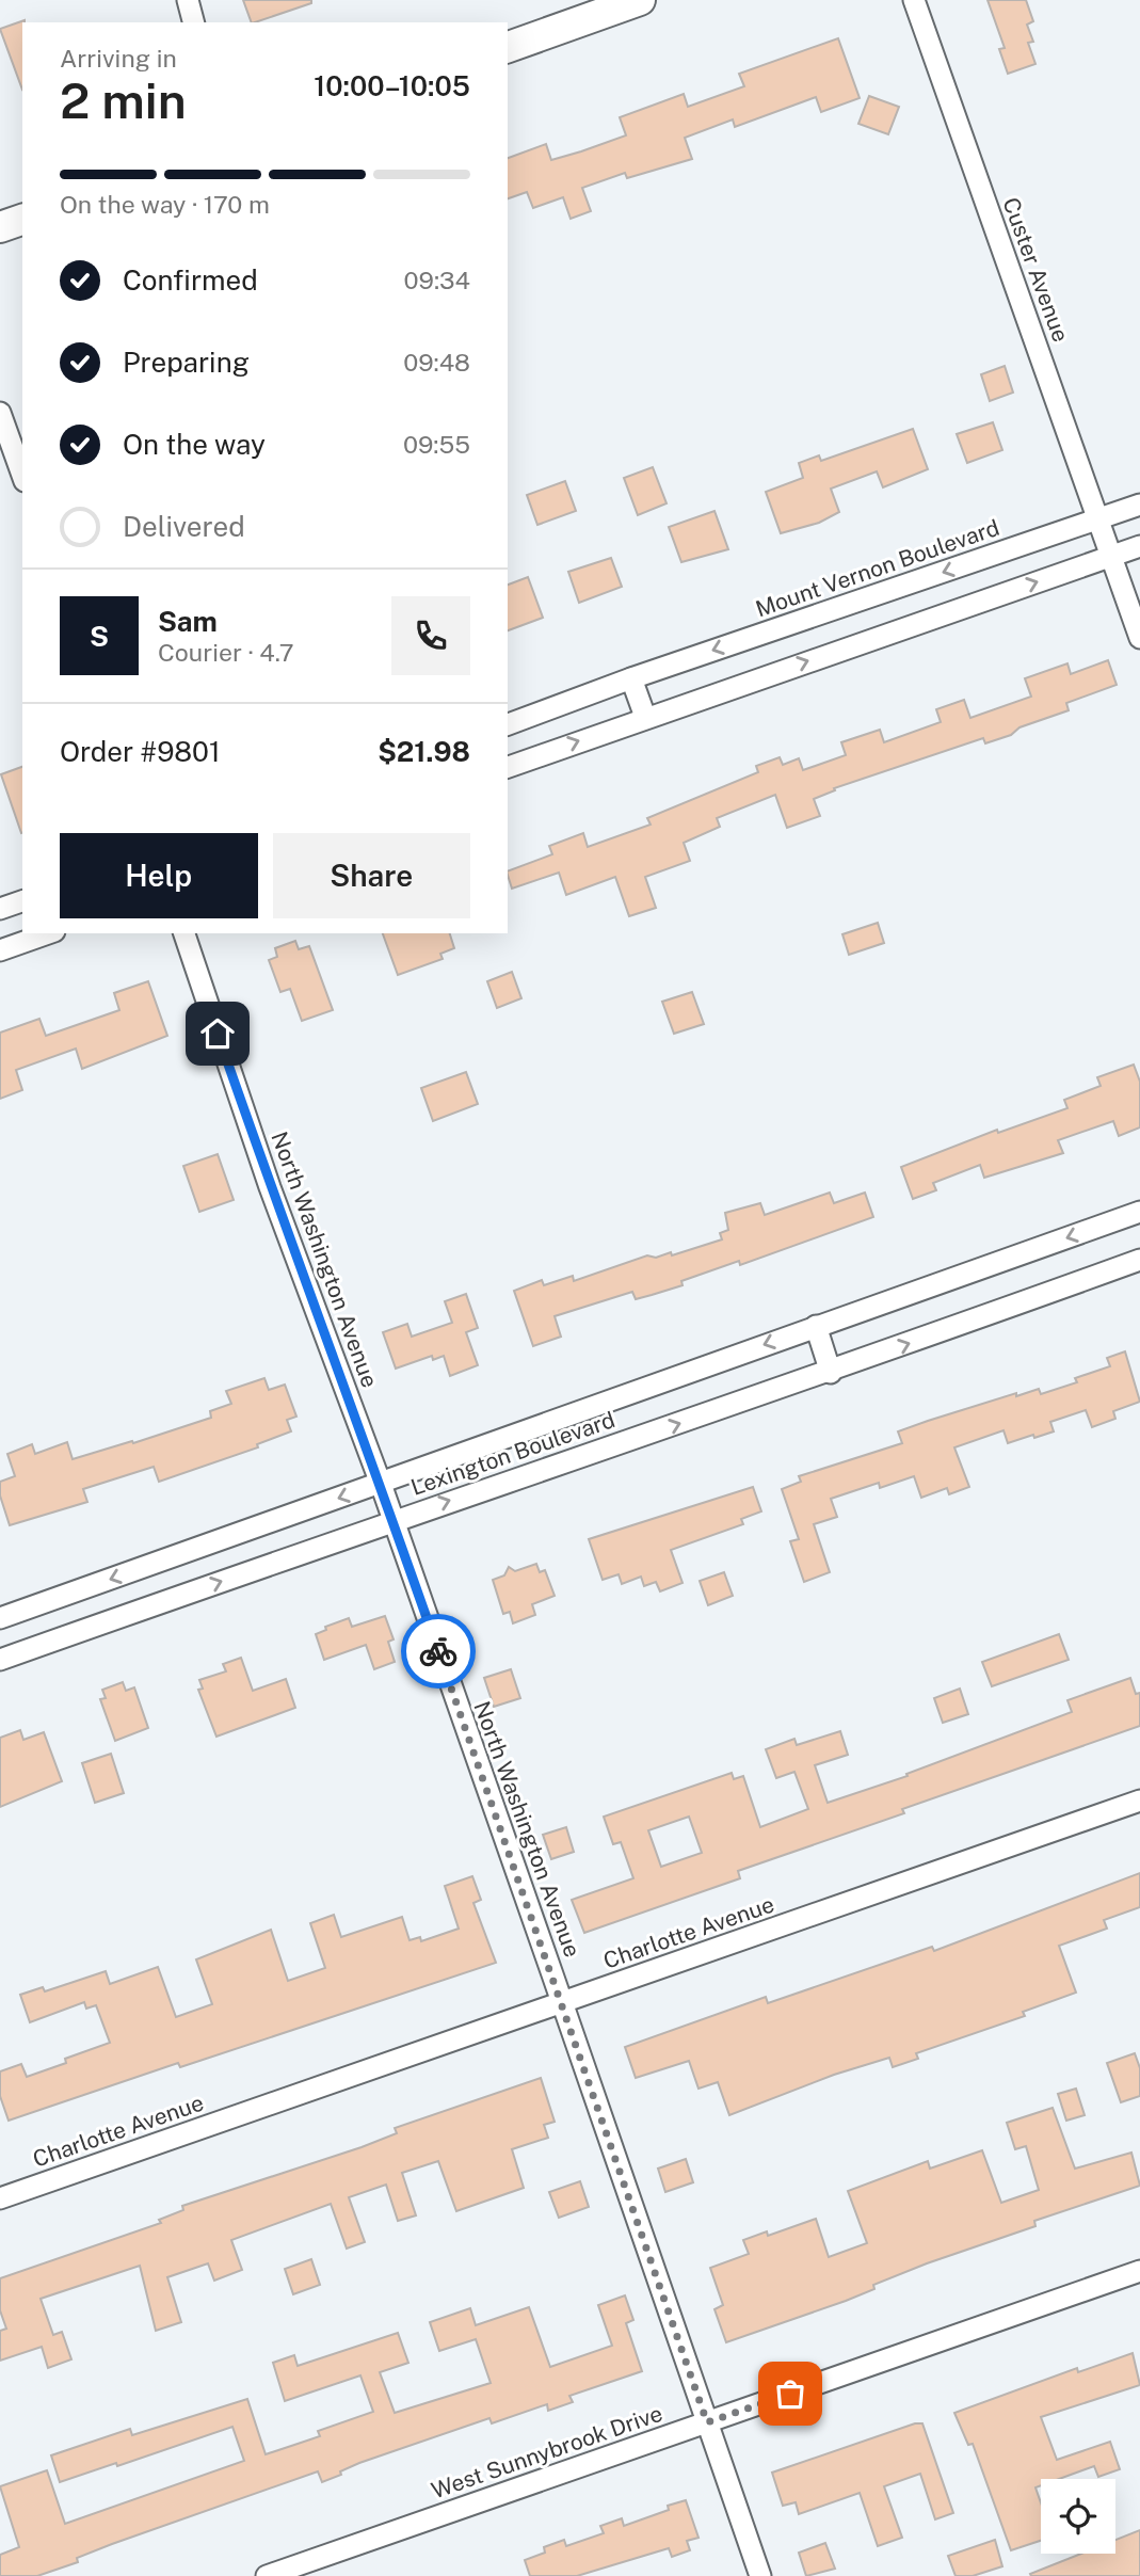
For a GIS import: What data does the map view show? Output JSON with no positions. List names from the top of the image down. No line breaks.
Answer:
{"streets":{"street":["Custer Avenue","Mount Vernon Boulevard","North Washington Avenue","Lexington Boulevard","Charlotte Avenue","West Sunnybrook Drive"]},"crossings":[["Custer Avenue","Mount Vernon Boulevard"],["North Washington Avenue","Lexington Boulevard"],["North Washington Avenue","Charlotte Avenue"],["North Washington Avenue","West Sunnybrook Drive"]],"page":{"heading":["2 min","Arriving in","10:00–10:05"],"panel":["Sam","Courier · 4.7","Order #9801","$21.98"],"bar":"On the way · 170 m","list":[["Confirmed","09:34"],["Preparing","09:48"],["On the way","09:55"],"Delivered"],"round":"S","buttons":["Help","Share"]}}
